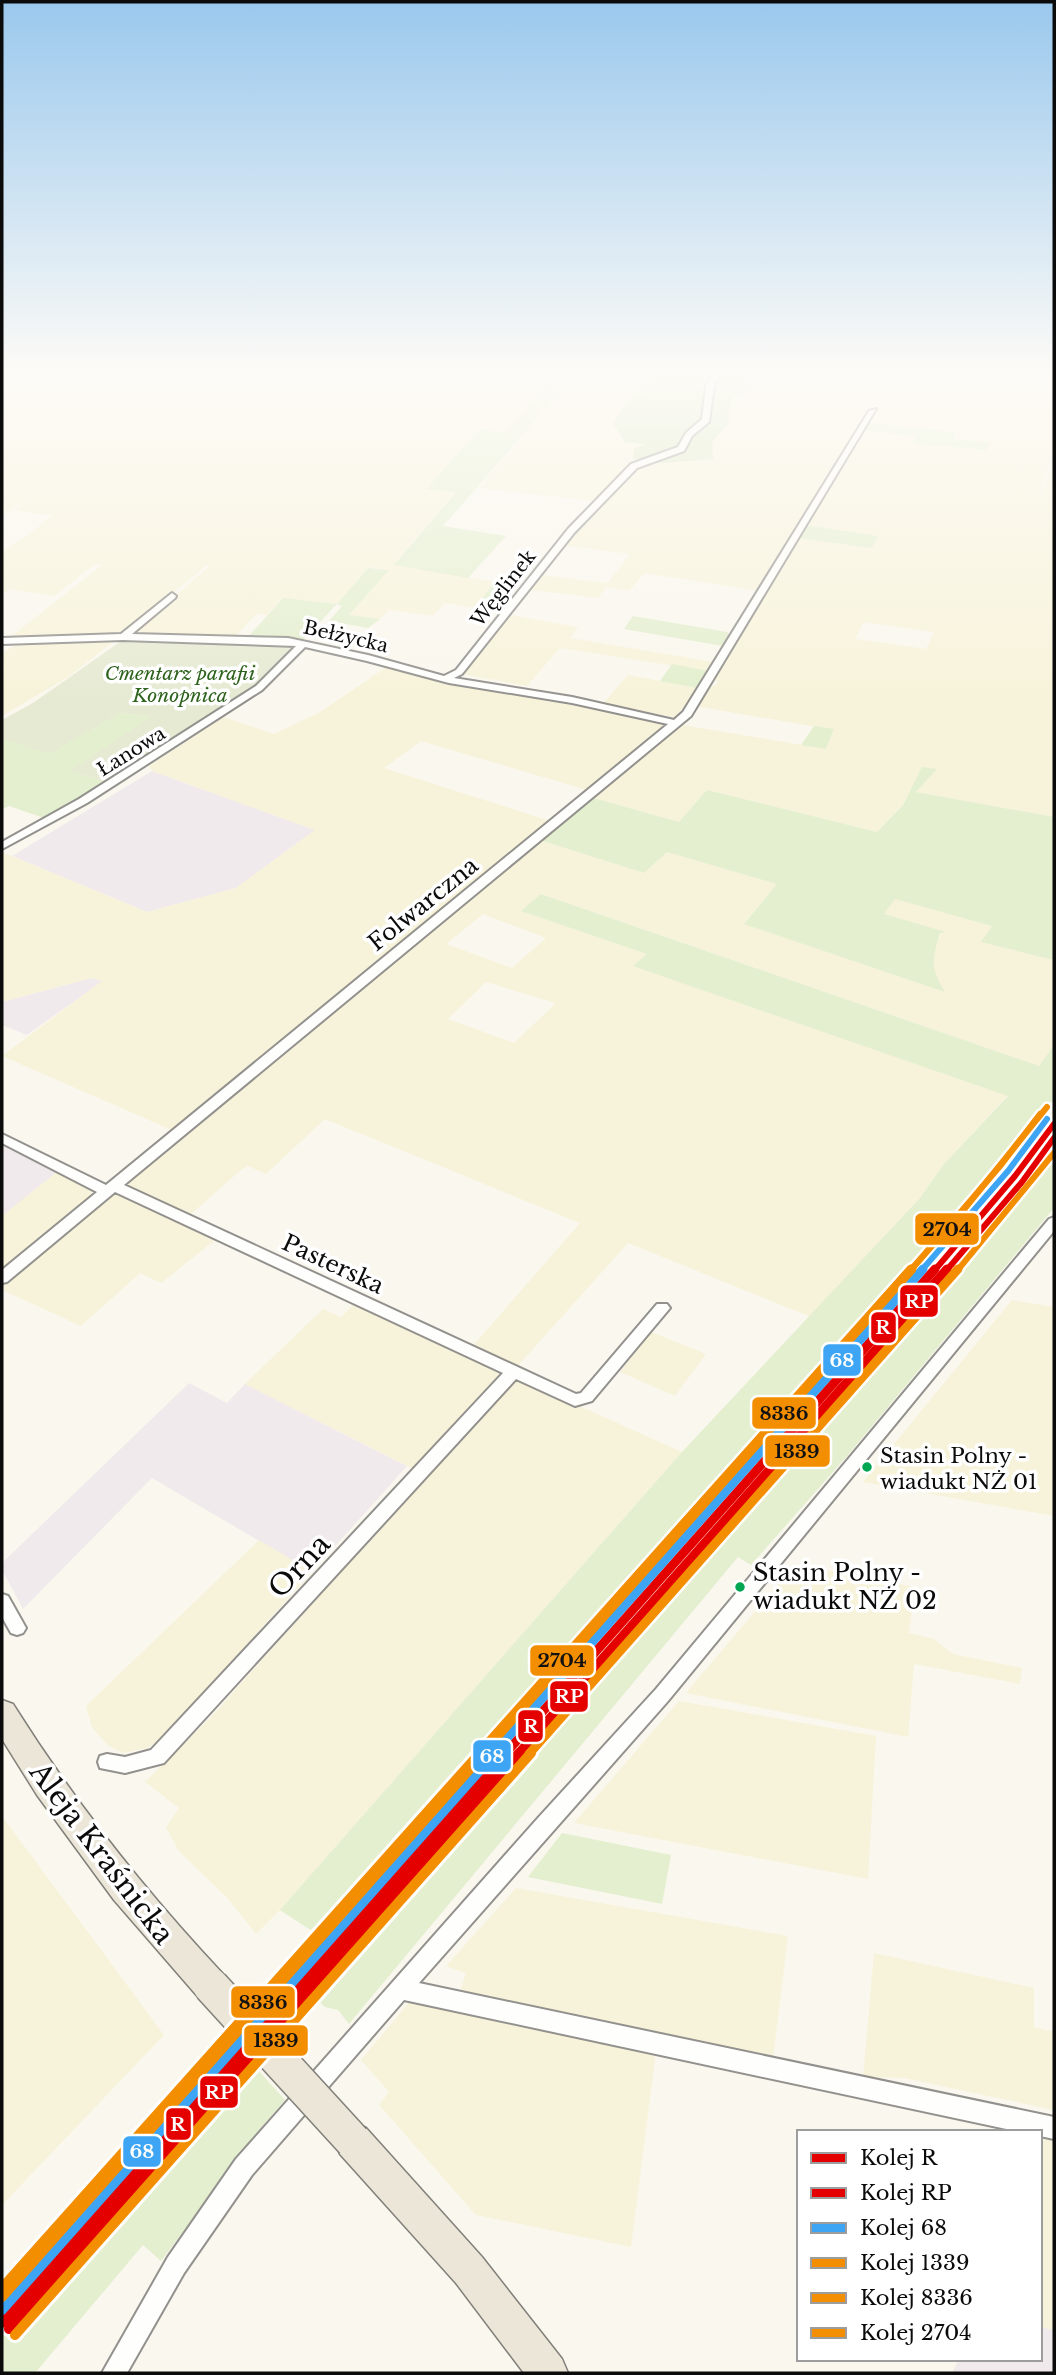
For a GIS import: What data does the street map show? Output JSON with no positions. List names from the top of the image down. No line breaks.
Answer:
{"streets":{"main road":["Aleja Kraśnicka"],"street":["Węglinek","Bełżycka","Łanowa","Folwarczna","Pasterska","Orna"]},"crossings":[["Węglinek","Bełżycka"],["Bełżycka","Łanowa"],["Bełżycka","Folwarczna"],["Folwarczna","Pasterska"],["Pasterska","Orna"]],"parks":["Cmentarz parafii Konopnica"],"places":["Stasin Polny - wiadukt NŻ 01","Stasin Polny - wiadukt NŻ 02"],"lines":["rail line 2704","rail line 8336","rail line 68","rail line R","rail line RP","rail line 1339"],"legend":["Kolej R","Kolej RP","Kolej 68","Kolej 1339","Kolej 8336","Kolej 2704"]}
